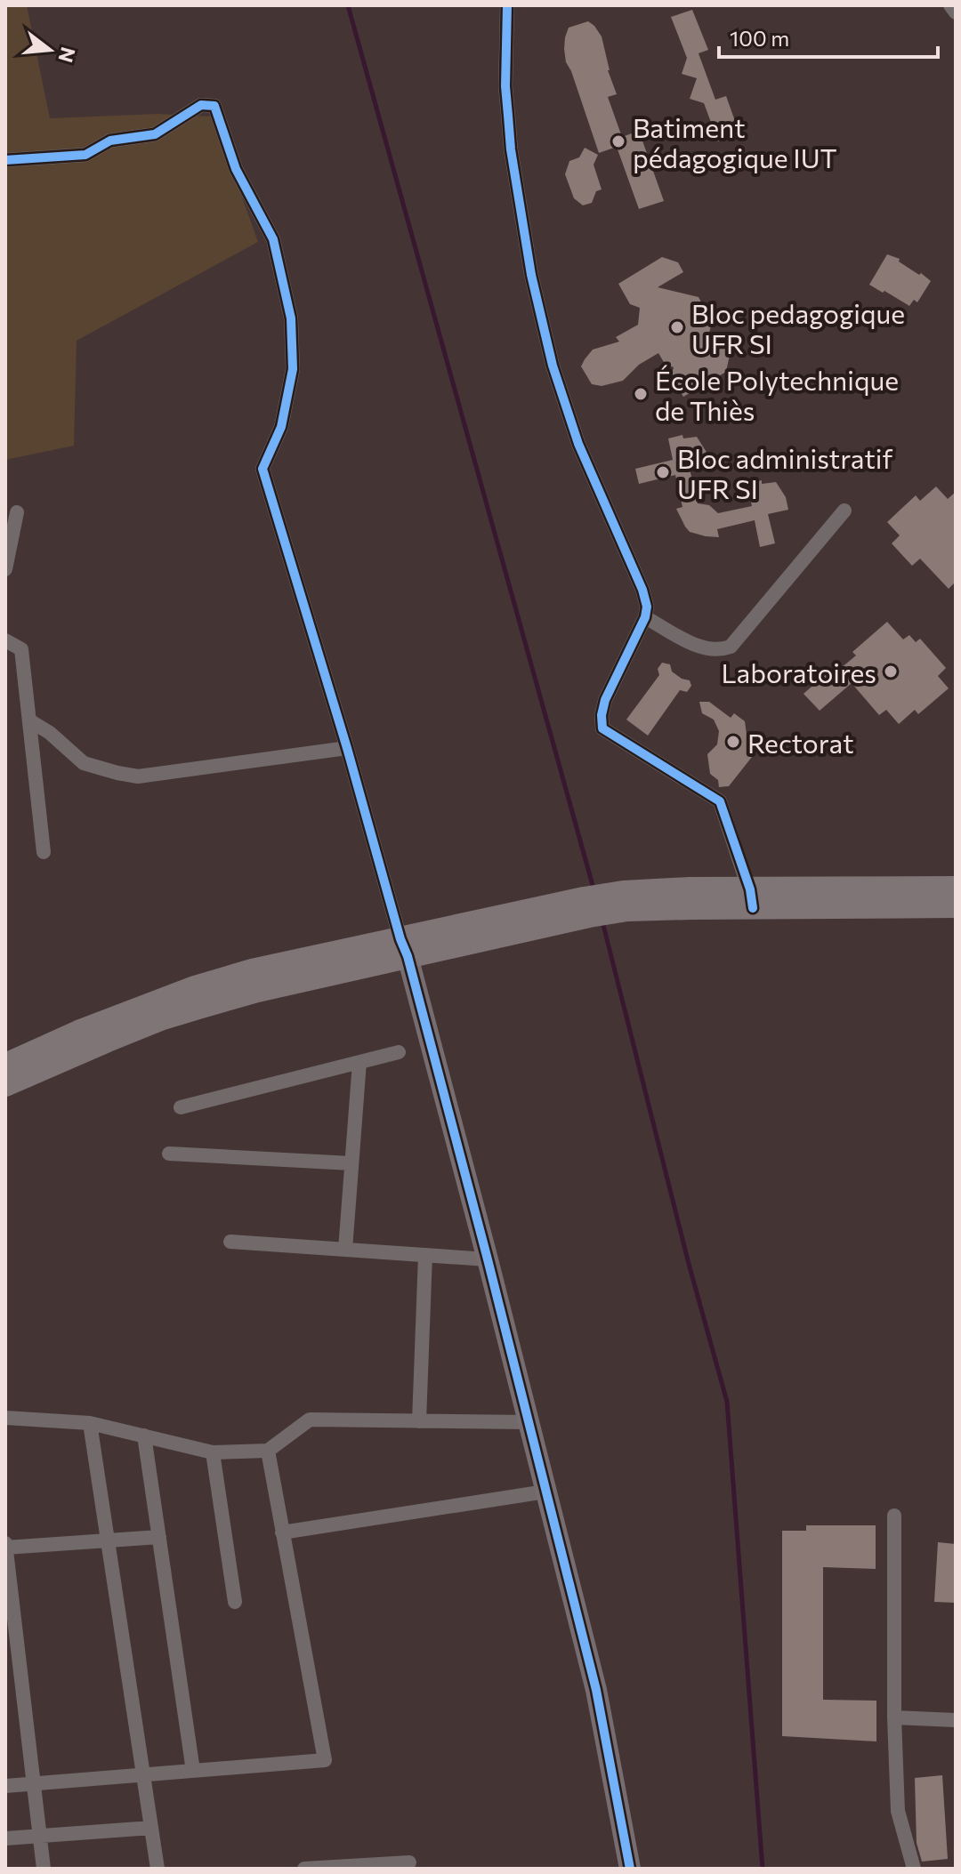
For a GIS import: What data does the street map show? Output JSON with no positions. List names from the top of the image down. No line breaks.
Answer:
{"places":["Batiment pédagogique IUT","Bloc pedagogique UFR SI","École Polytechnique de Thiès","Bloc administratif UFR SI","Laboratoires","Rectorat"],"scale_bar":"100 m","north":"right"}
